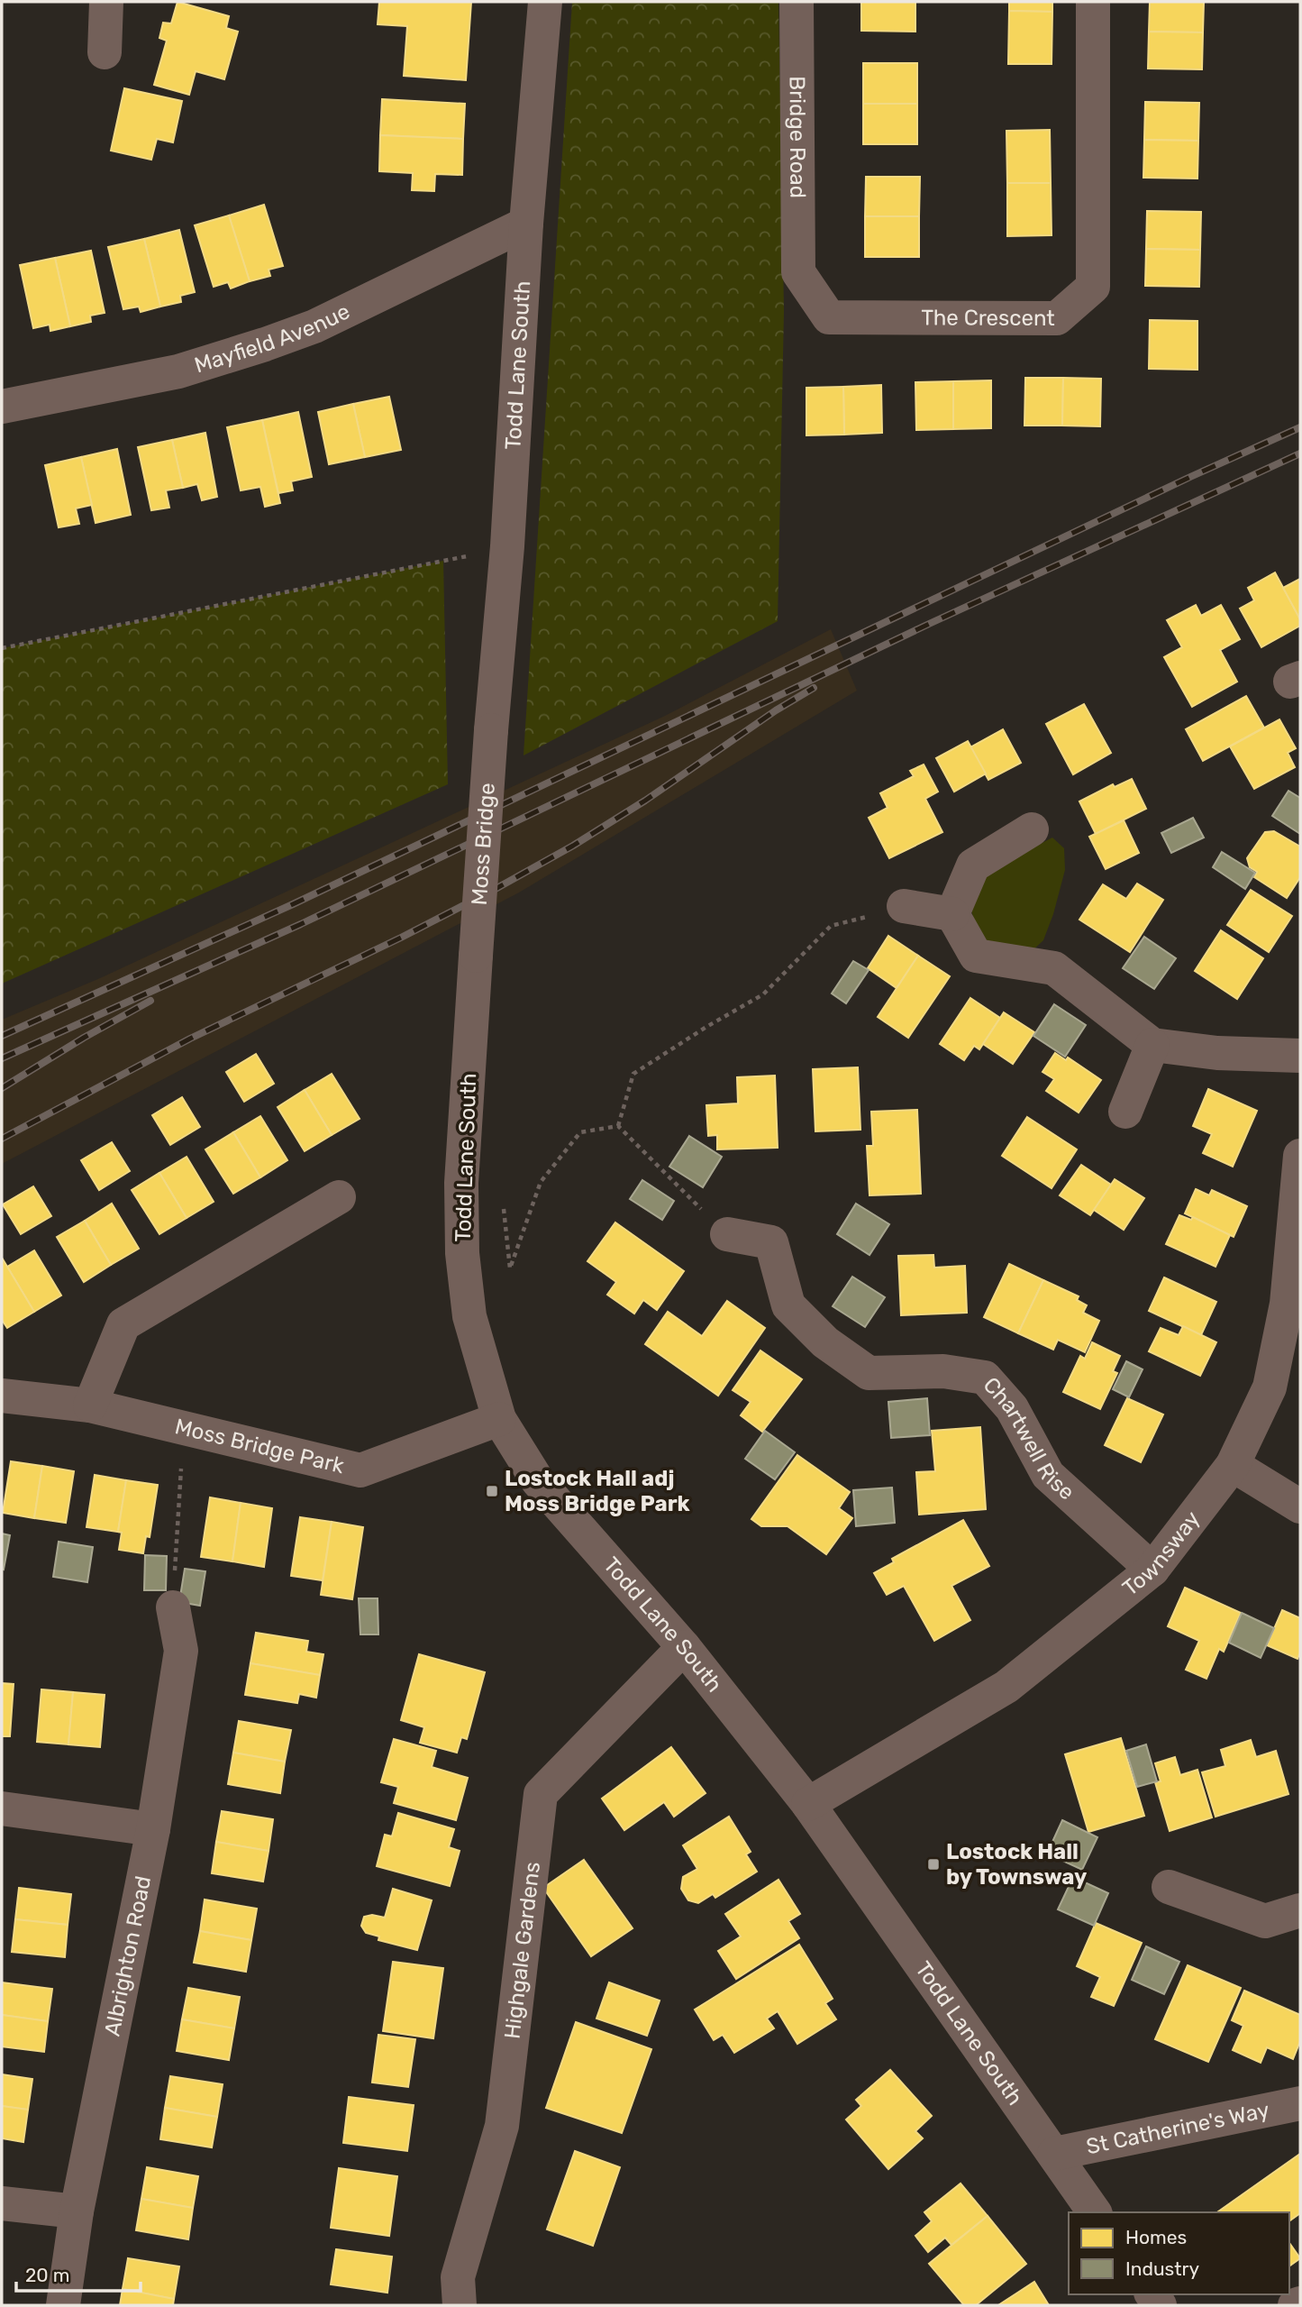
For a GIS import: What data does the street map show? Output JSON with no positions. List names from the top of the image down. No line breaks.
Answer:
{"streets":{"street":["Bridge Road","The Crescent","Mayfield Avenue","Todd Lane South","Moss Bridge","Chartwell Rise","Moss Bridge Park","Townsway","Highgale Gardens","Albrighton Road","St Catherine's Way"]},"crossings":[["Bridge Road","The Crescent"],["Mayfield Avenue","Todd Lane South"],["Todd Lane South","Moss Bridge"],["Todd Lane South","Moss Bridge Park"],["Todd Lane South","Townsway"],["Todd Lane South","Highgale Gardens"],["Todd Lane South","St Catherine's Way"],["Chartwell Rise","Townsway"]],"places":{"transit":["Lostock Hall adj Moss Bridge Park","Lostock Hall by Townsway"]},"legend":["Homes","Industry"],"scale_bar":"20 m"}
